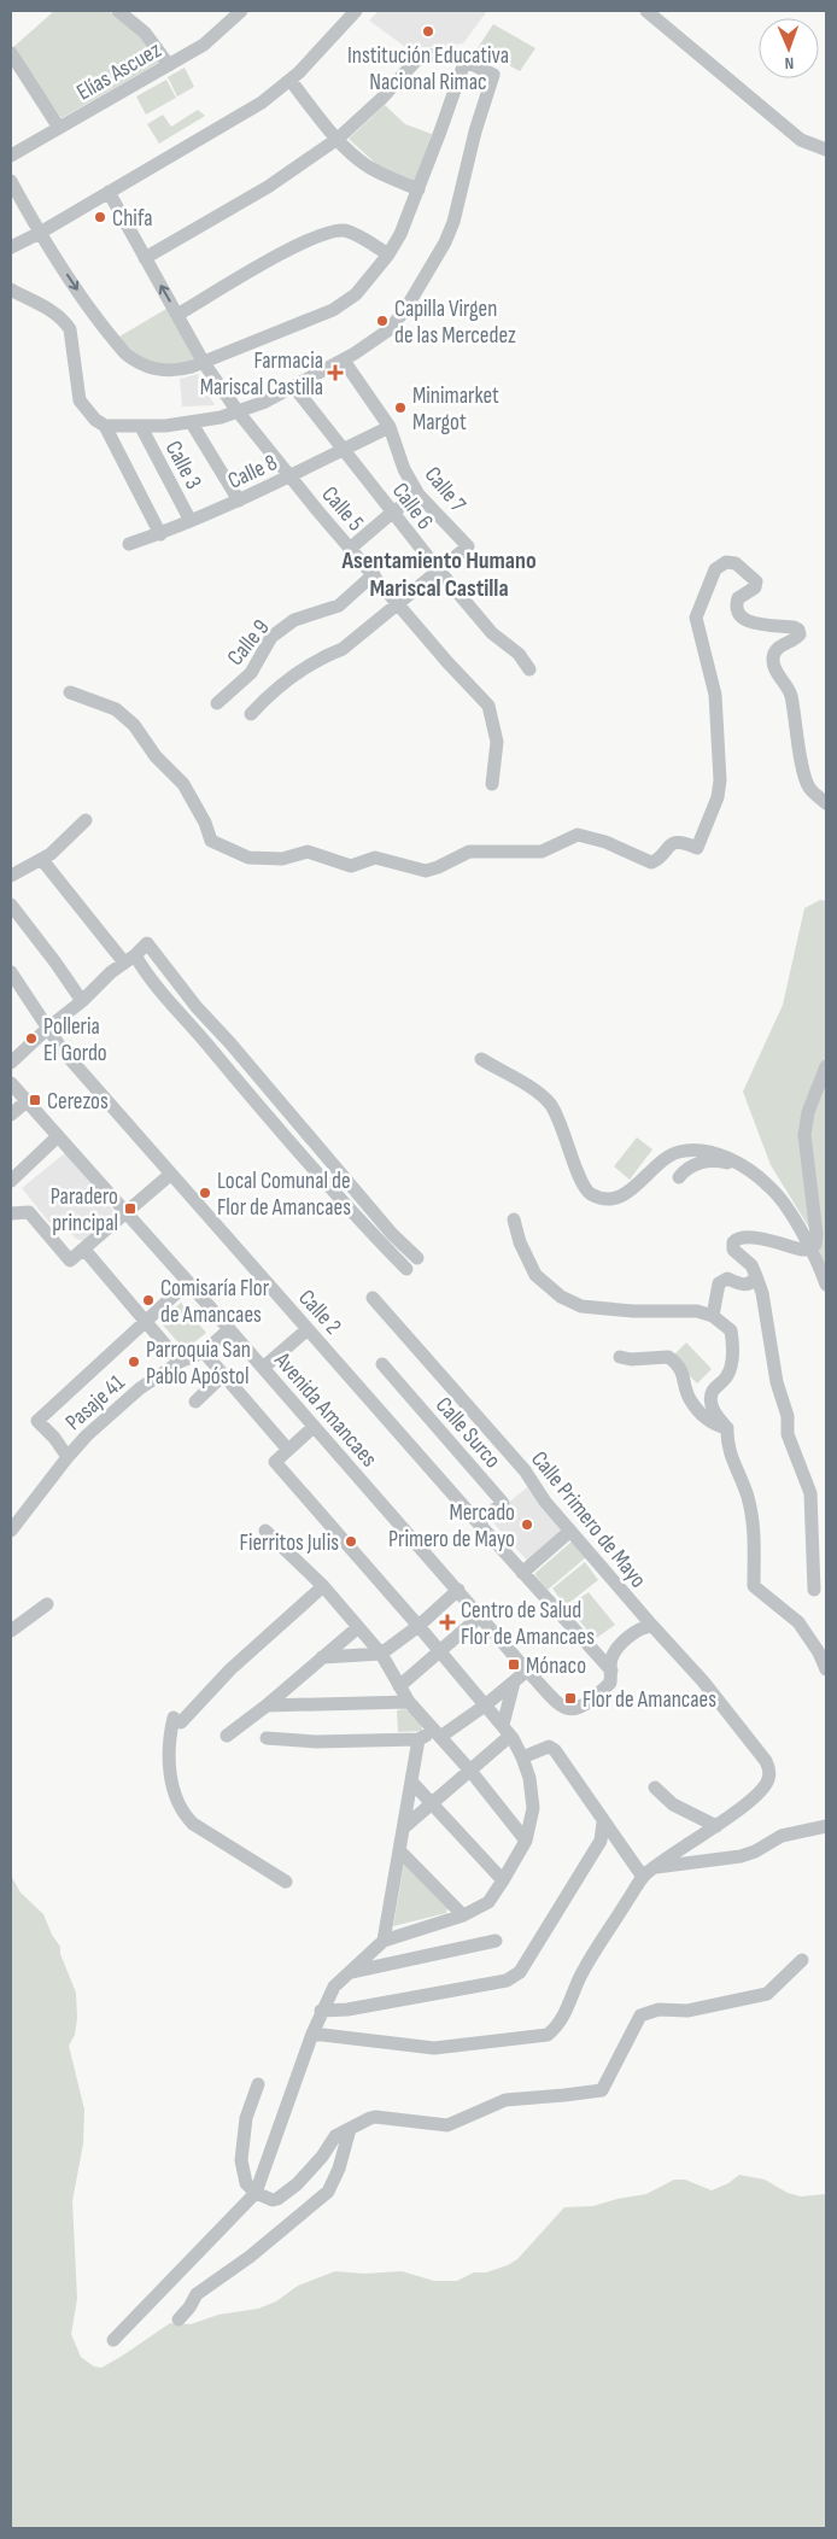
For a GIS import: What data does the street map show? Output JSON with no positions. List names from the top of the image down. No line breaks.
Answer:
{"streets":{"street":["Elías Ascuez","Calle 3","Calle 8","Calle 7","Calle 6","Calle 5","Calle 9","Calle 2","Pasaje 41","Avenida Amancaes","Calle Surco","Calle Primero de Mayo"]},"crossings":[["Calle 3","Calle 8"],["Calle 8","Calle 7"],["Calle 8","Calle 6"],["Calle 8","Calle 5"],["Calle 7","Calle 6"],["Calle 5","Calle 9"],["Calle 2","Avenida Amancaes"],["Calle 2","Calle Surco"],["Pasaje 41","Avenida Amancaes"]],"districts":["Asentamiento Humano Mariscal Castilla"],"places":{"other":["Institución Educativa Nacional Rimac","Chifa","Capilla Virgen de las Mercedez","Minimarket Margot","Polleria El Gordo","Local Comunal de Flor de Amancaes","Comisaría Flor de Amancaes","Parroquia San Pablo Apóstol","Mercado Primero de Mayo","Fierritos Julis"],"health":["Farmacia Mariscal Castilla","Centro de Salud Flor de Amancaes"],"transit":["Cerezos","Paradero principal","Mónaco","Flor de Amancaes"]},"north":"bottom"}
